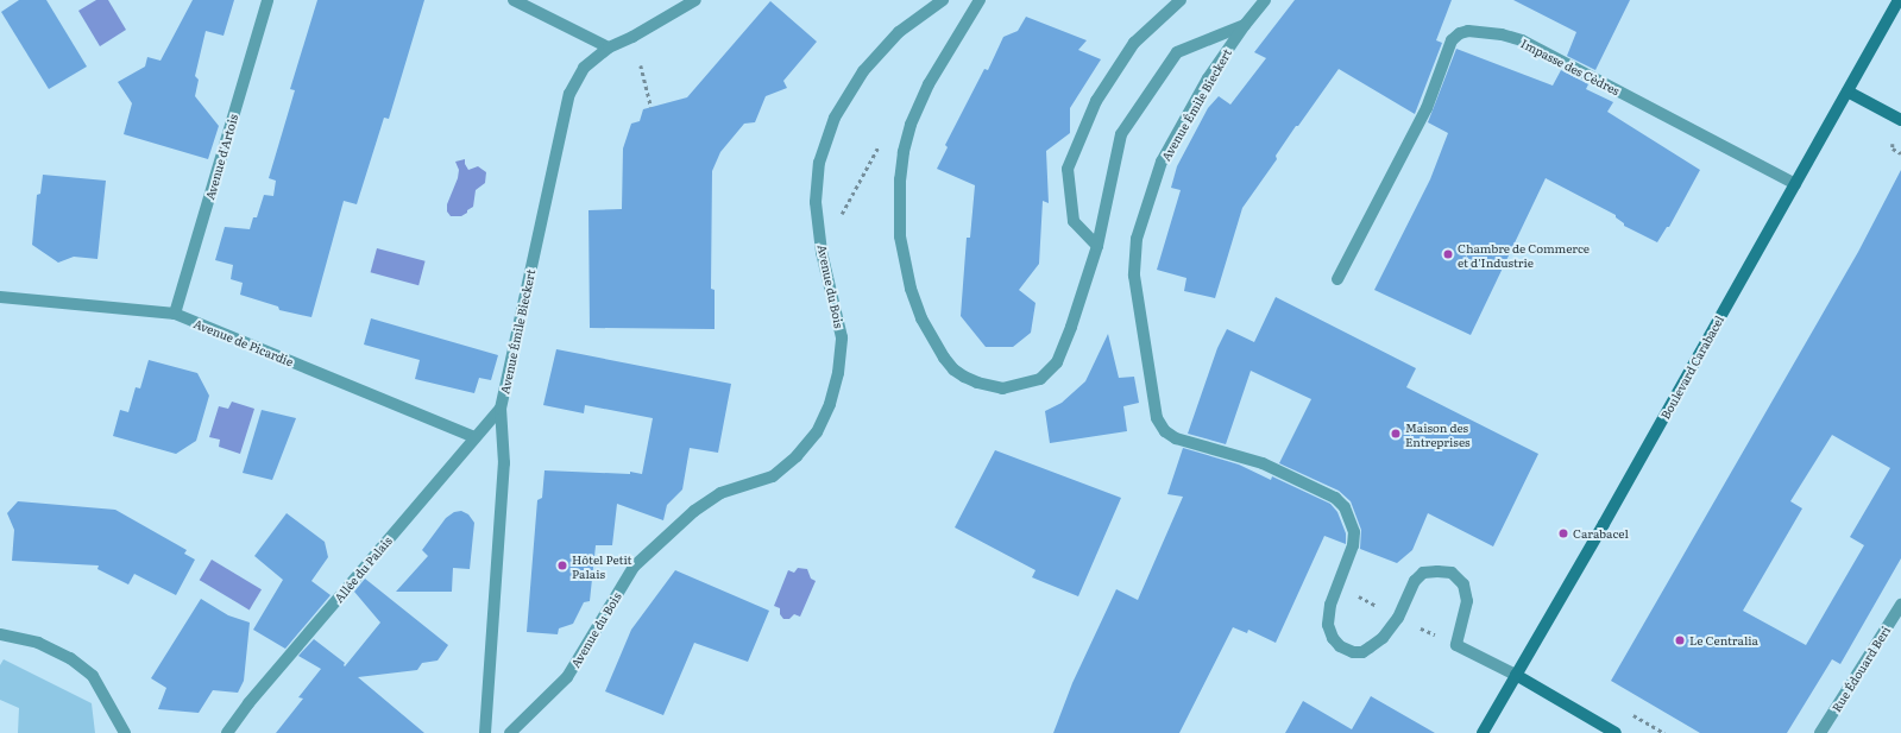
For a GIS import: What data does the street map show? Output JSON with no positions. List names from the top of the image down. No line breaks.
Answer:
{"streets":{"main road":["Boulevard Carabacel"],"street":["Impasse des Cèdres","Avenue Émile Bieckert","Avenue d'Artois","Avenue du Bois","Avenue de Picardie","Allée du Palais","Rue Édouard Beri"]},"crossings":[["Impasse des Cèdres","Boulevard Carabacel"],["Avenue Émile Bieckert","Boulevard Carabacel"],["Avenue Émile Bieckert","Allée du Palais"],["Avenue d'Artois","Avenue de Picardie"],["Avenue de Picardie","Allée du Palais"]],"places":["Chambre de Commerce et d'Industrie","Maison des Entreprises","Carabacel","Hôtel Petit Palais","Le Centralia"]}
